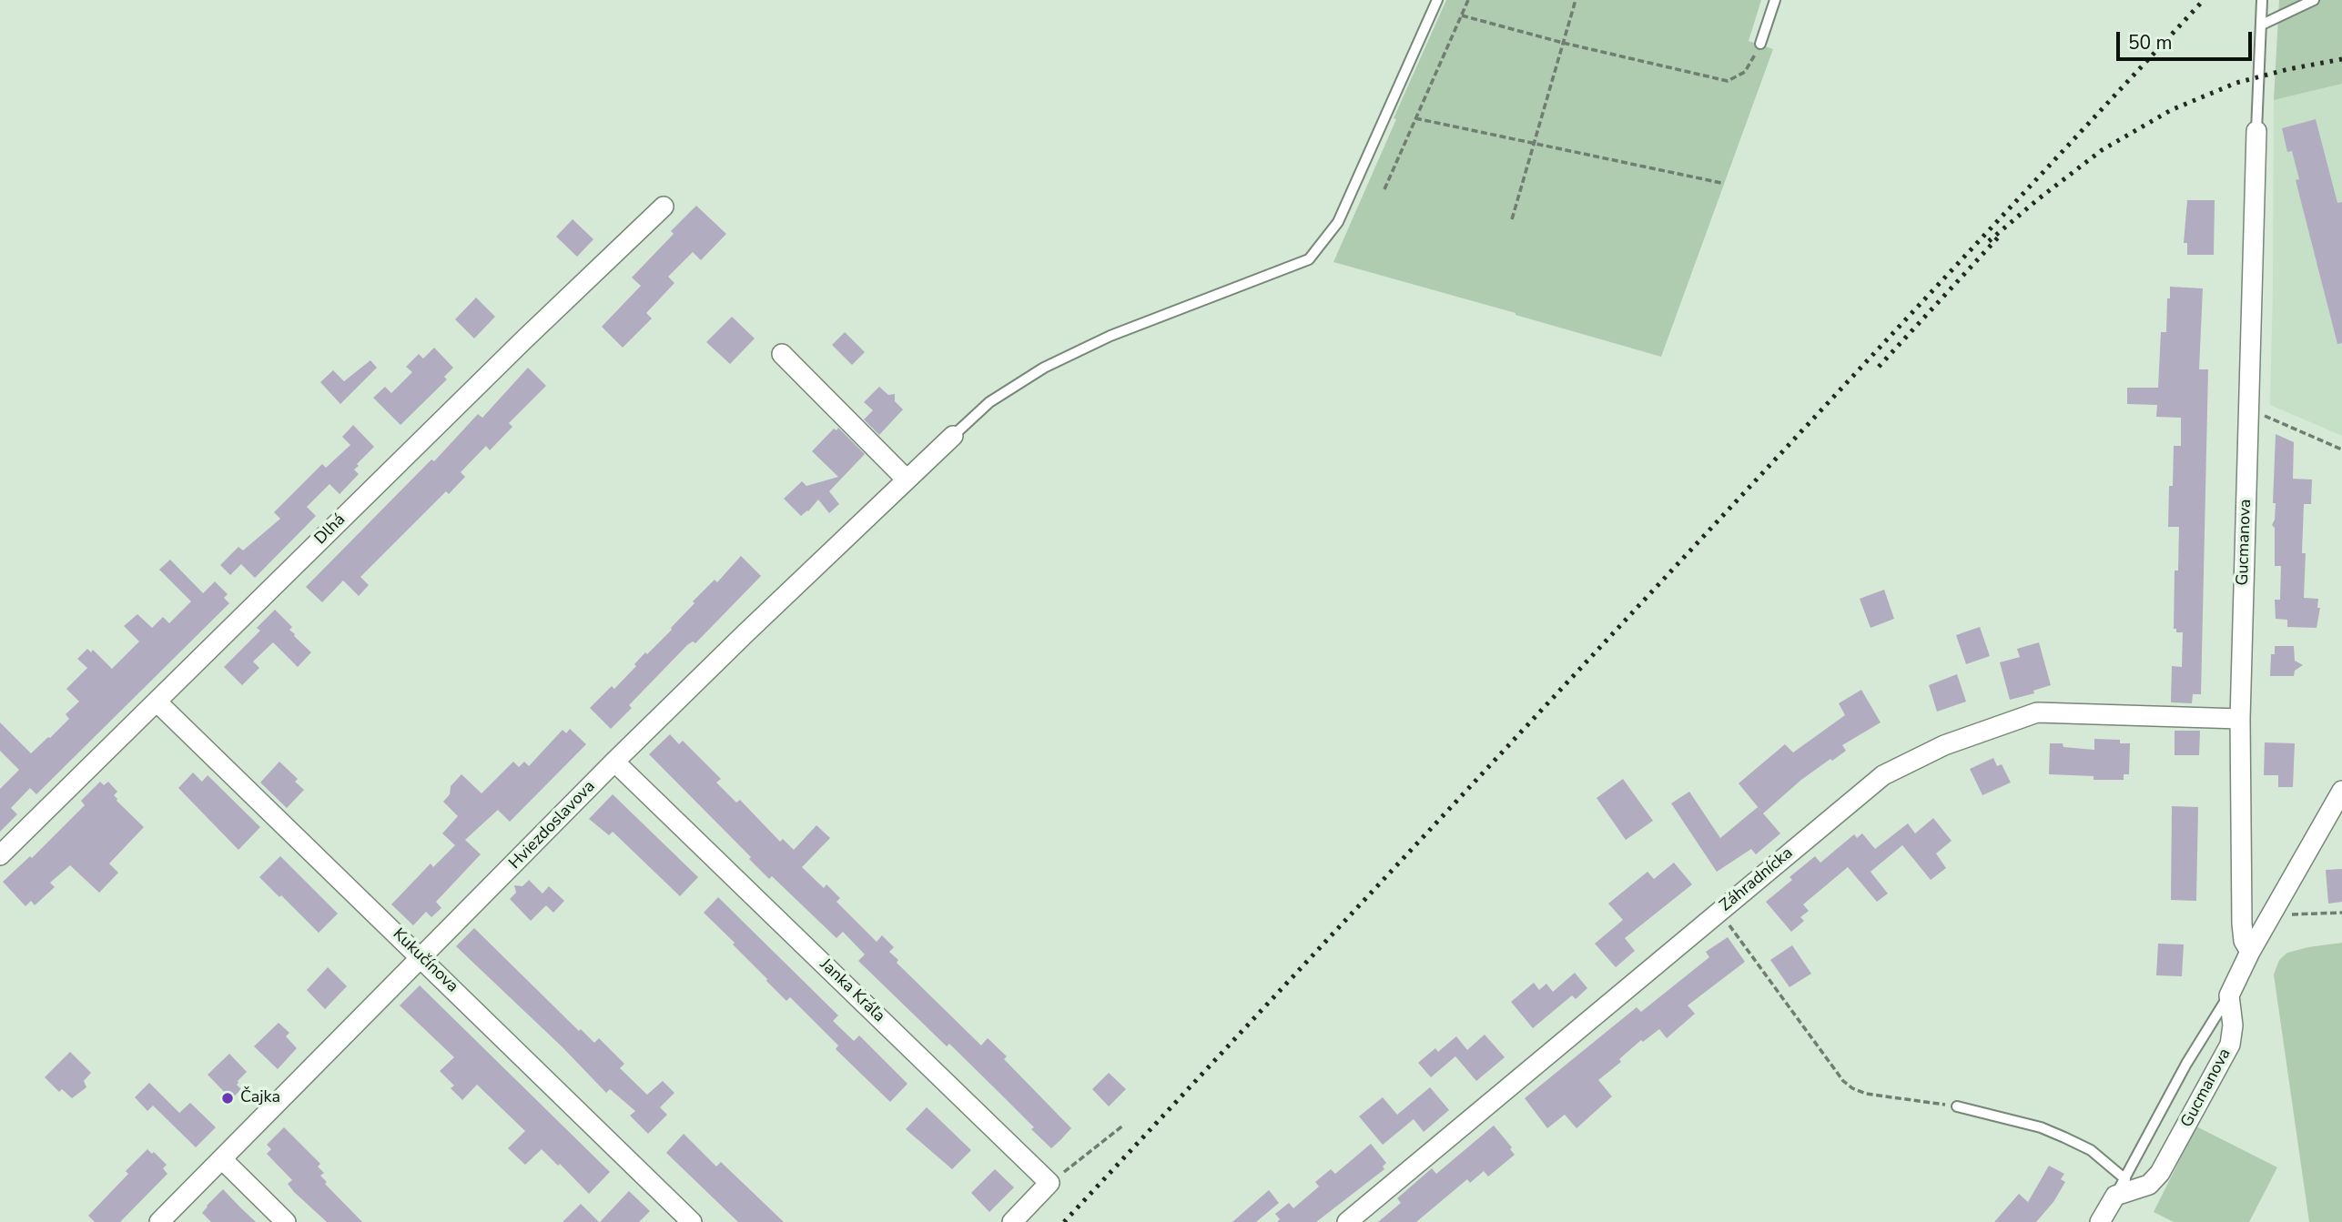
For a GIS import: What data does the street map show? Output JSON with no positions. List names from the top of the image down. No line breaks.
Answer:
{"streets":{"street":["Dlhá","Gucmanova","Hviezdoslavova","Záhradnícka","Kukučínova","Janka Kráľa"]},"crossings":[["Dlhá","Kukučínova"],["Gucmanova","Záhradnícka"],["Hviezdoslavova","Kukučínova"],["Hviezdoslavova","Janka Kráľa"]],"places":["Čajka"],"scale_bar":"50 m"}
